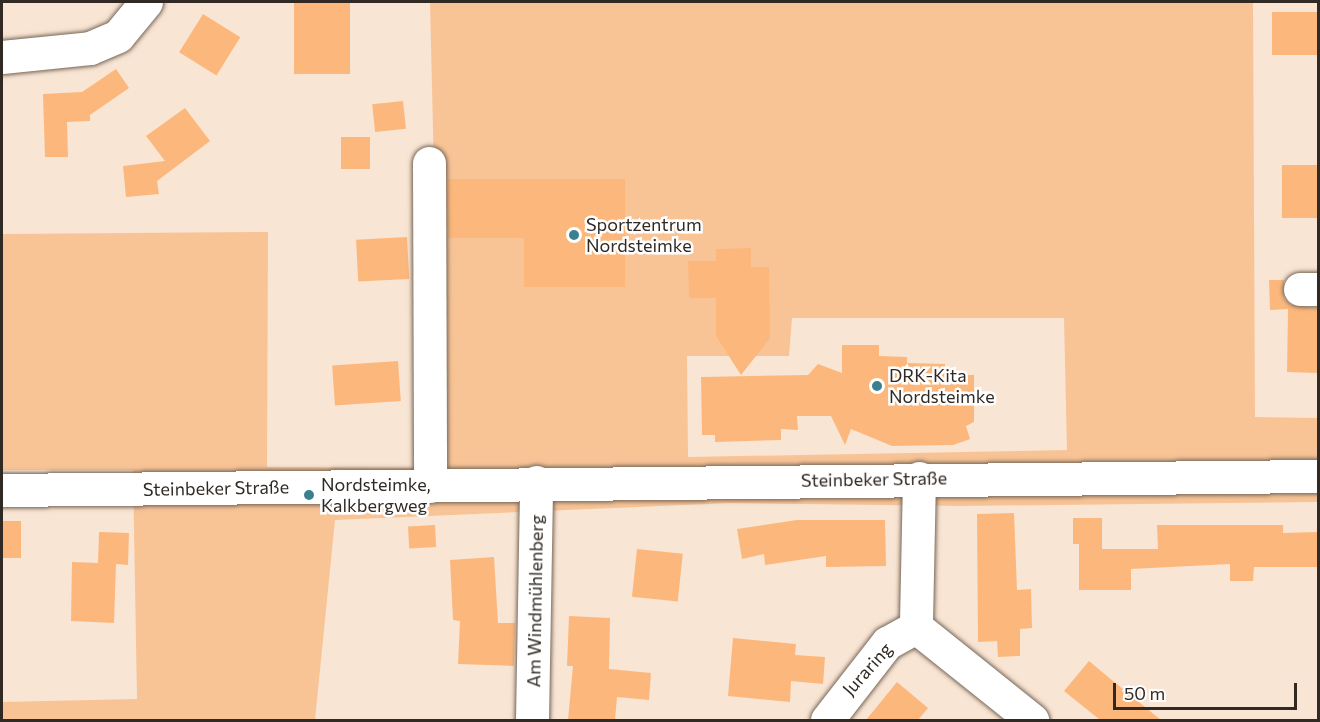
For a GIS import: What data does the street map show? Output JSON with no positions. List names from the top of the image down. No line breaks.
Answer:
{"streets":{"street":["Steinbeker Straße","Am Windmühlenberg","Juraring"]},"crossings":[["Steinbeker Straße","Am Windmühlenberg"]],"places":["Sportzentrum Nordsteimke","DRK-Kita Nordsteimke","Nordsteimke, Kalkbergweg"],"scale_bar":"50 m"}
